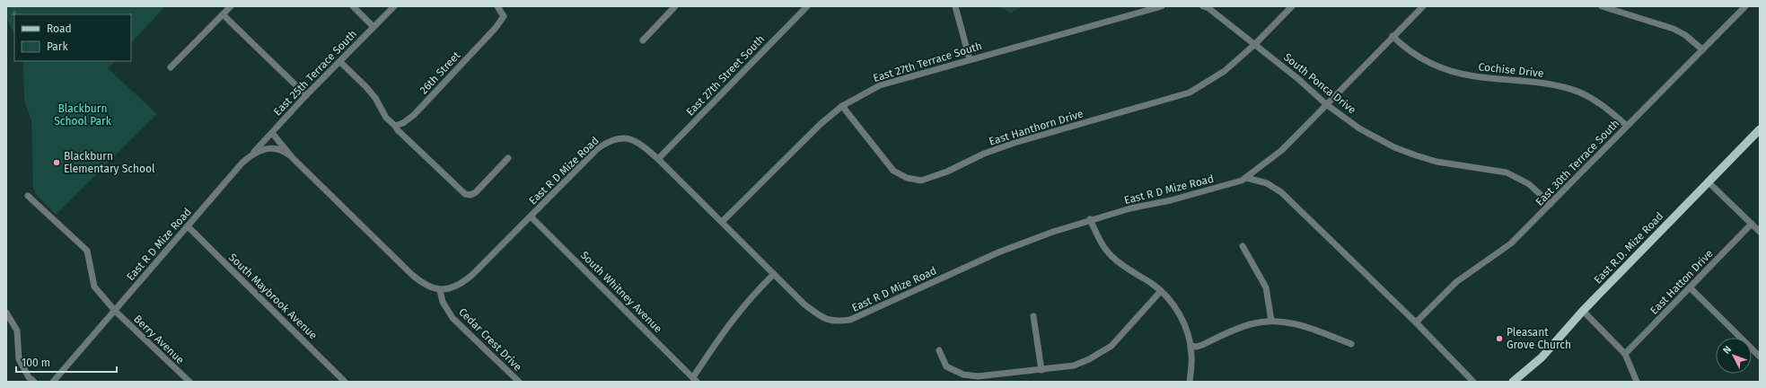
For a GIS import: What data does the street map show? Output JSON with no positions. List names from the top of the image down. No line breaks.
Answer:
{"streets":{"main road":["East R.D. Mize Road"],"street":["East 27th Terrace South","Cochise Drive","East 25th Terrace South","26th Street","East 27th Street South","South Ponca Drive","East Hanthorn Drive","East 30th Terrace South","East R D Mize Road","East Hatton Drive","South Whitney Avenue","South Maybrook Avenue","Berry Avenue","Cedar Crest Drive"]},"crossings":[["East 27th Terrace South","East Hanthorn Drive"],["East 27th Terrace South","East R D Mize Road"],["Cochise Drive","East 30th Terrace South"],["Cochise Drive","East R D Mize Road"],["East 25th Terrace South","East R D Mize Road"],["East 27th Street South","East R D Mize Road"],["South Ponca Drive","East Hanthorn Drive"],["South Ponca Drive","East 30th Terrace South"],["South Ponca Drive","East R D Mize Road"],["East R D Mize Road","South Whitney Avenue"],["East R D Mize Road","South Maybrook Avenue"],["East R D Mize Road","Berry Avenue"],["East R D Mize Road","Cedar Crest Drive"]],"parks":["Blackburn School Park"],"places":["Blackburn Elementary School","Pleasant Grove Church"],"legend":["Road","Park"],"scale_bar":"100 m","north":"top left"}
